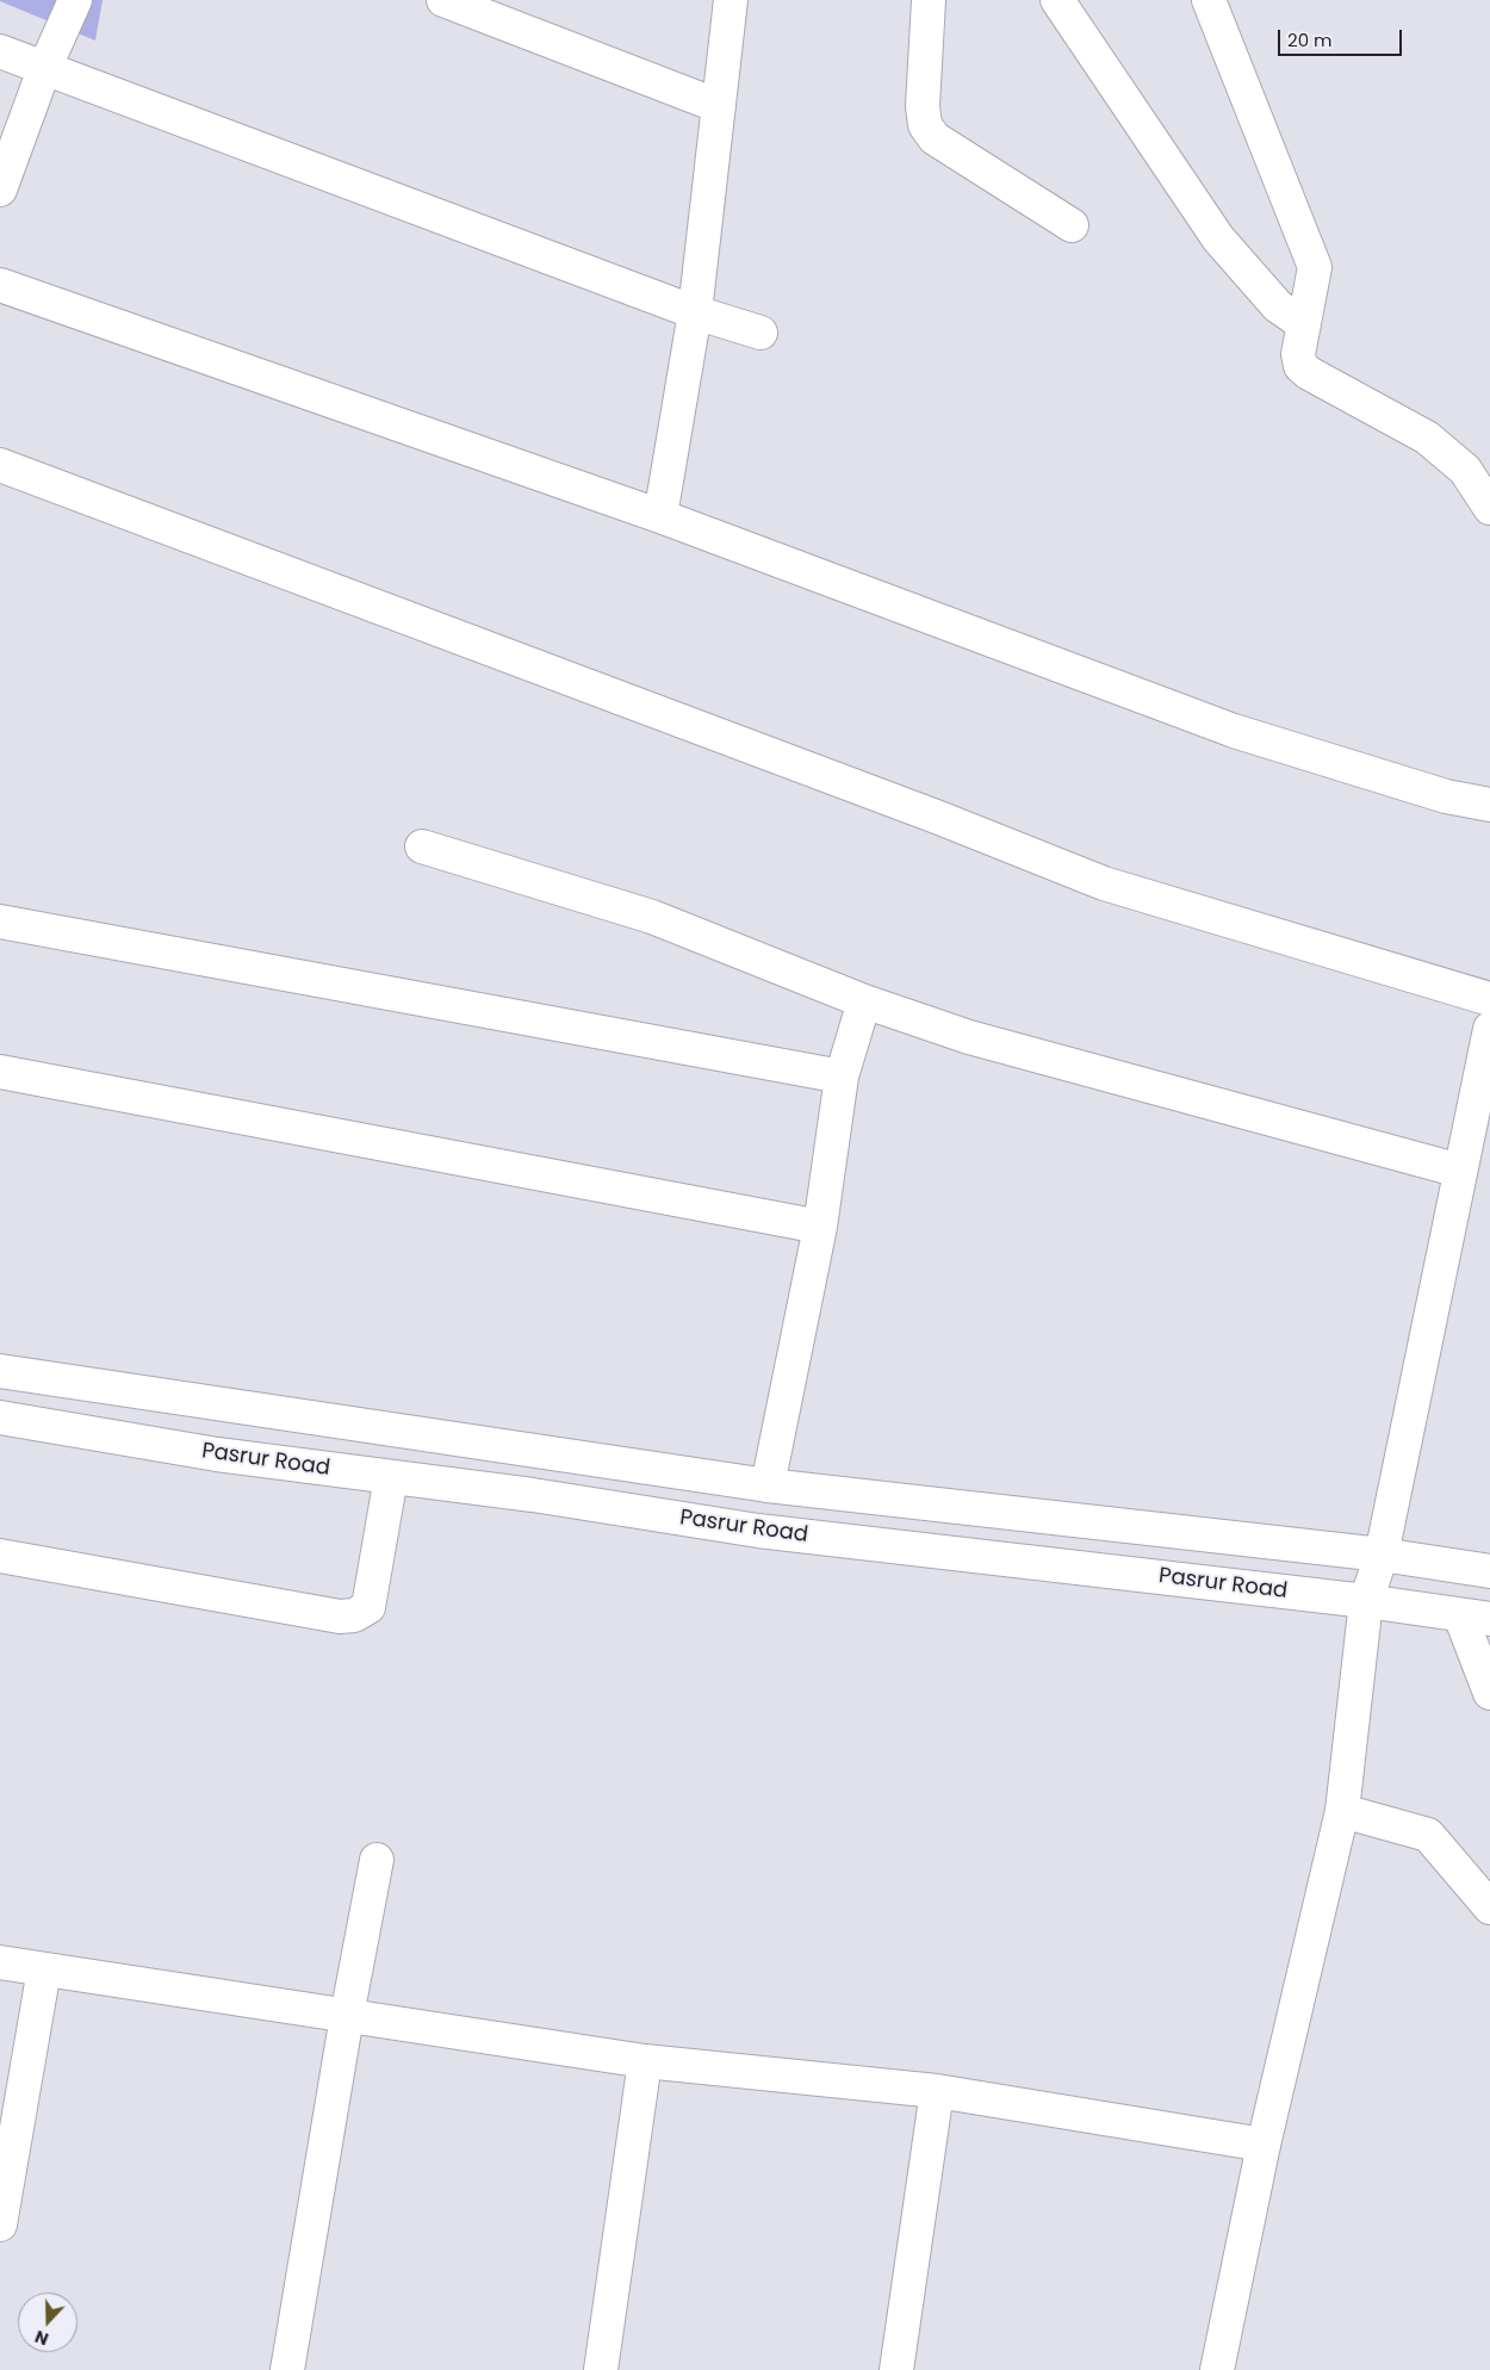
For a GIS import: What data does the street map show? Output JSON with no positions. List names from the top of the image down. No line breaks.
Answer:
{"streets":{"street":["Pasrur Road"]},"scale_bar":"20 m","north":"bottom"}
